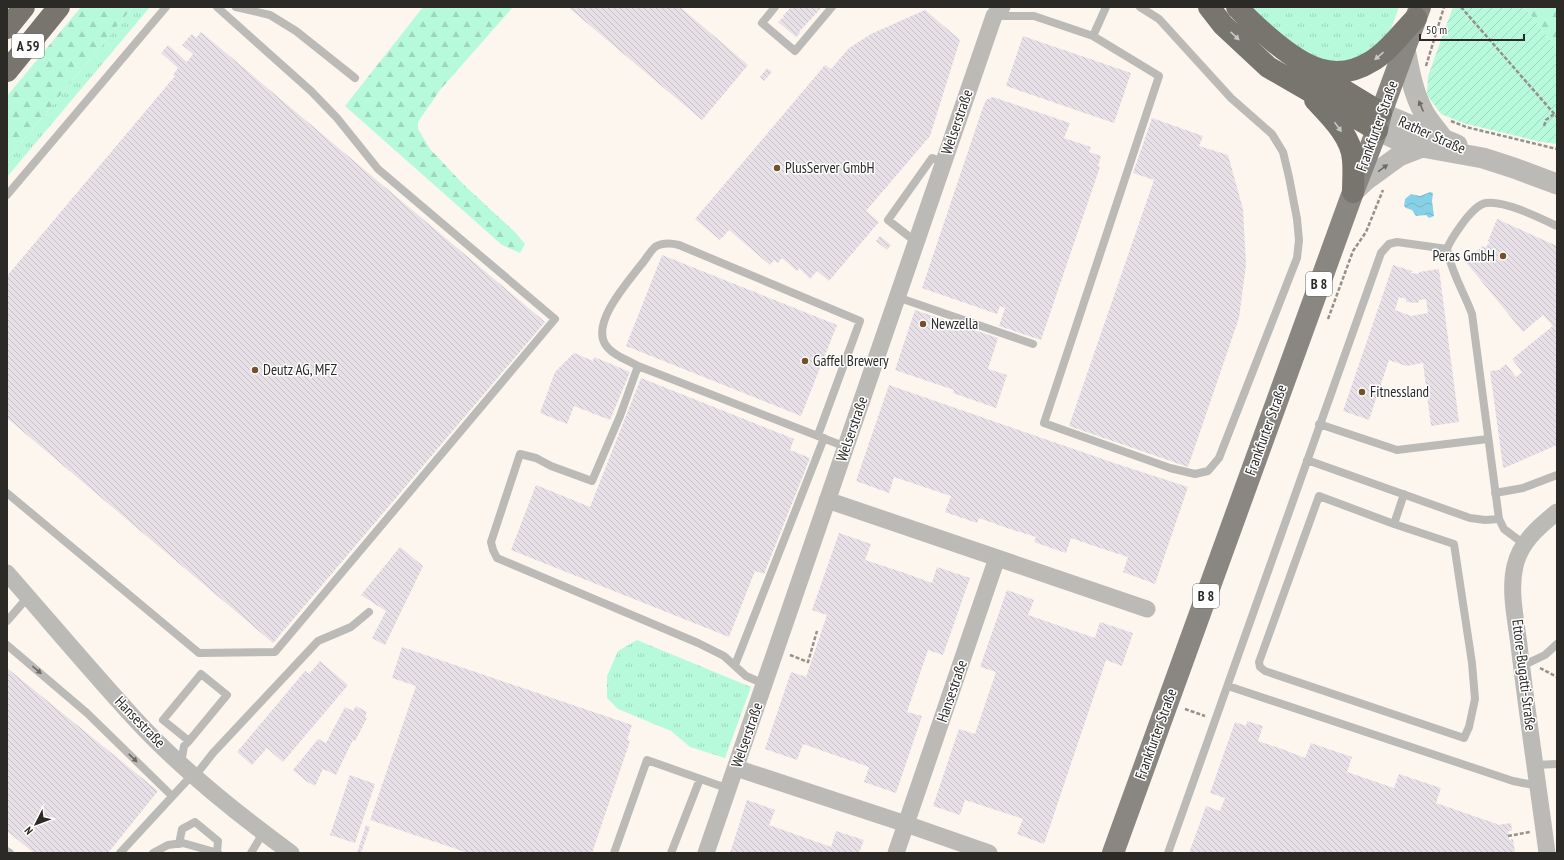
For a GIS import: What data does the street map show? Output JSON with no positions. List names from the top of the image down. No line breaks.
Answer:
{"streets":{"highway":["A 59"],"main road":["Frankfurter Straße","B 8"],"street":["Welserstraße","Rather Straße","Ettore-Bugatti-Straße","Hansestraße"]},"crossings":[["Frankfurter Straße","Rather Straße"]],"places":["PlusServer GmbH","Peras GmbH","Newzella","Gaffel Brewery","Deutz AG, MFZ","Fitnessland"],"scale_bar":"50 m","north":"bottom left"}
